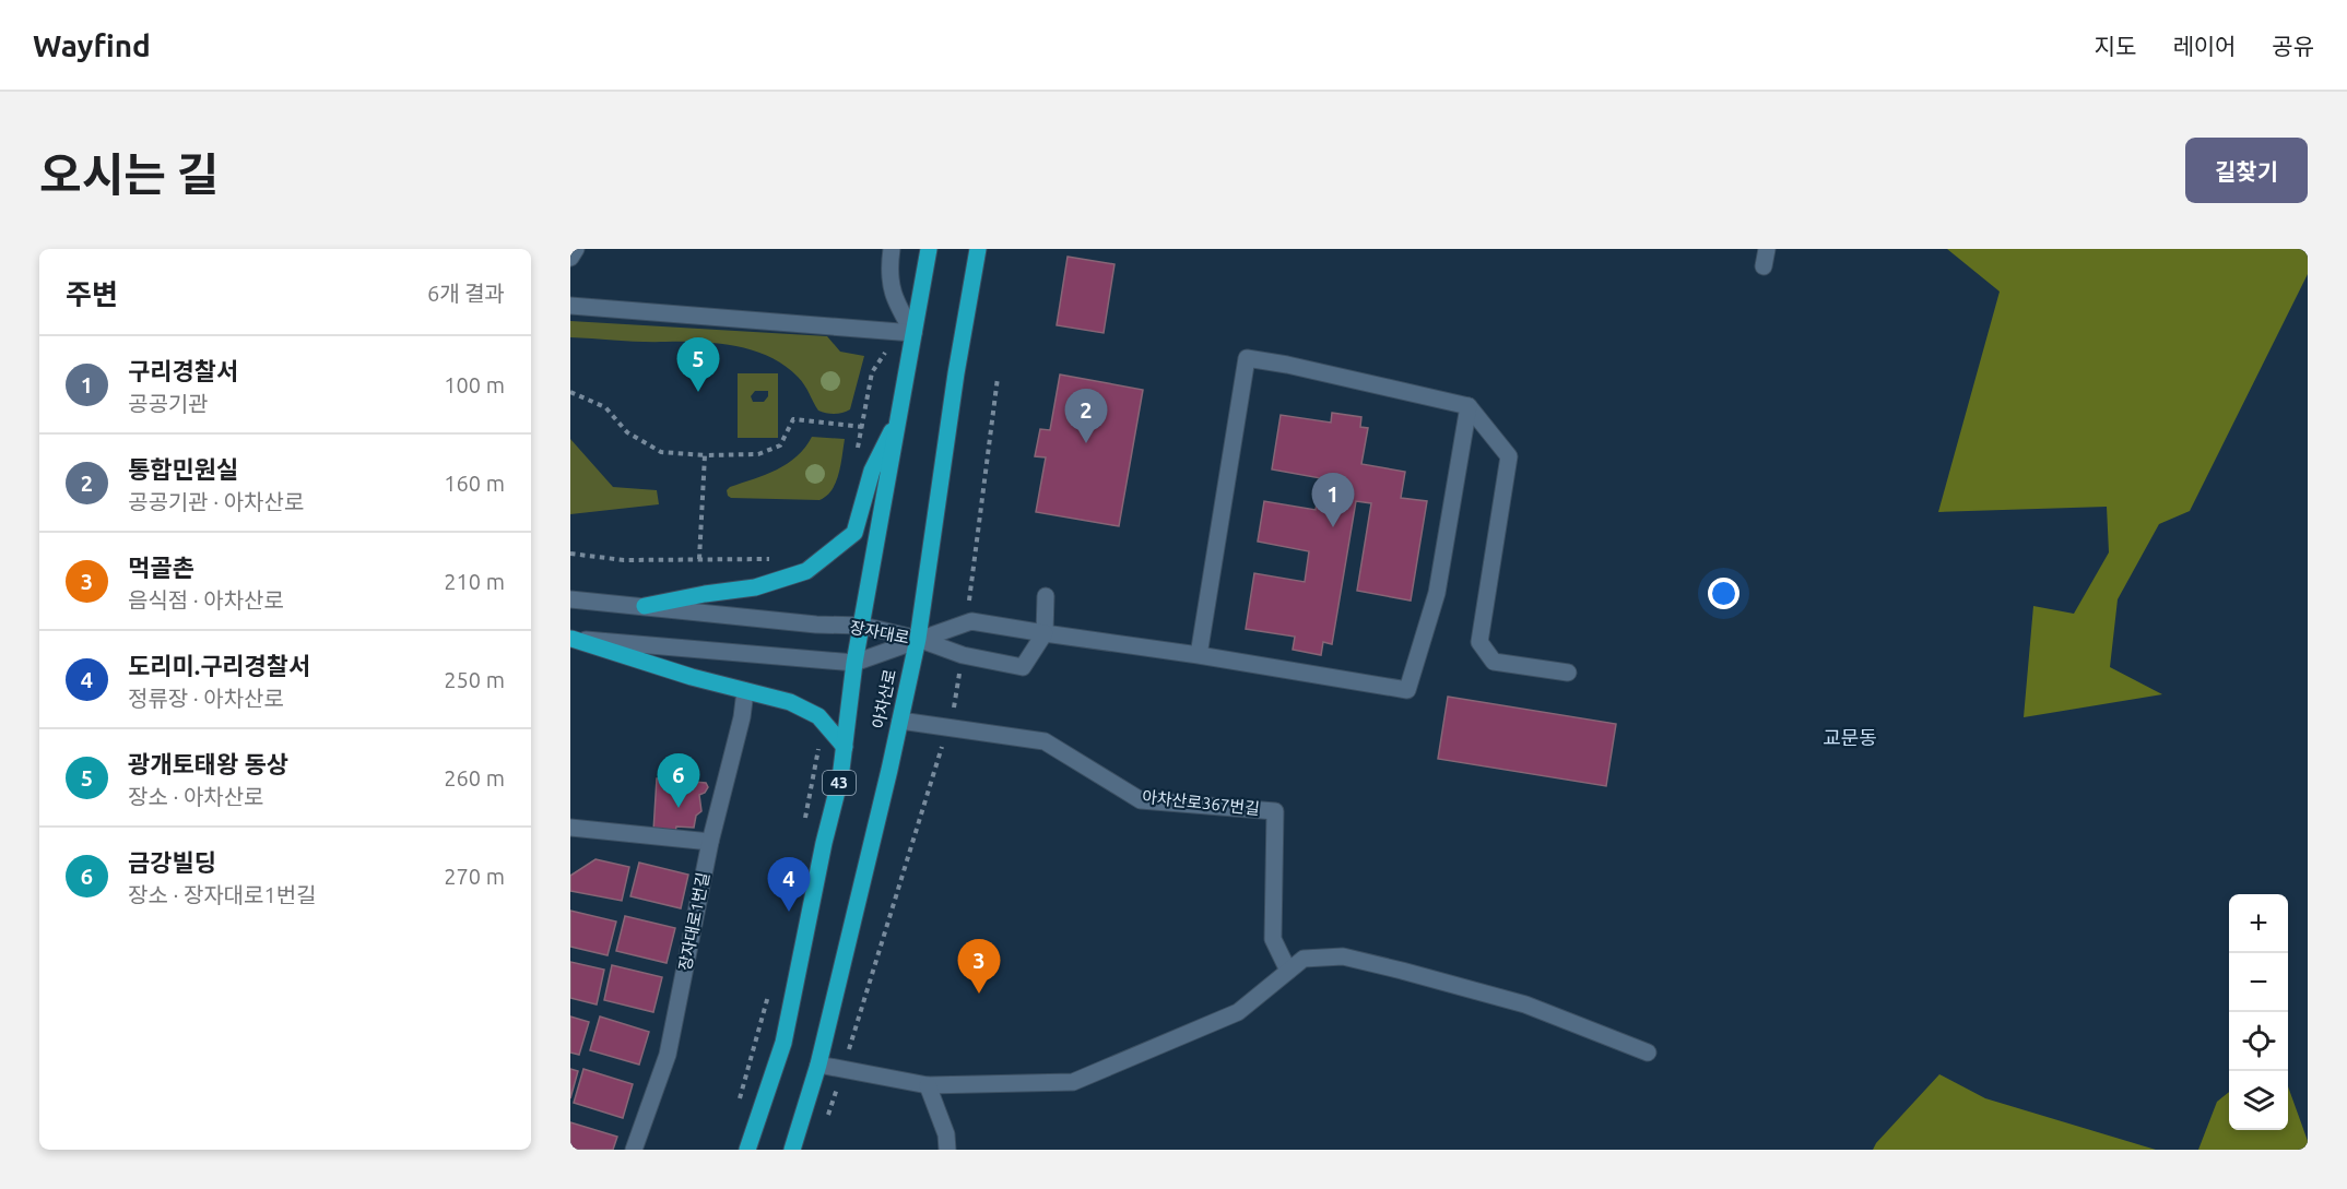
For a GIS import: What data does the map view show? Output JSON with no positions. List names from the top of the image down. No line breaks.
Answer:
{"streets":{"main road":["아차산로","43"],"street":["장자대로","아차산로367번길","장자대로1번길"]},"crossings":[["장자대로","아차산로"],["아차산로","아차산로367번길"]],"districts":["교문동"],"page":{"header":"Wayfind","nav":["지도","레이어","공유"],"title":"오시는 길","buttons":"길찾기","heading":["주변","6개 결과"],"list":[{"mark":"1","name":"구리경찰서","note":"공공기관","value":"100 m"},{"mark":"2","name":"통합민원실","note":"공공기관 · 아차산로","value":"160 m"},{"mark":"3","name":"먹골촌","note":"음식점 · 아차산로","value":"210 m"},{"mark":"4","name":"도리미.구리경찰서","note":"정류장 · 아차산로","value":"250 m"},{"mark":"5","name":"광개토태왕 동상","note":"장소 · 아차산로","value":"260 m"},{"mark":"6","name":"금강빌딩","note":"장소 · 장자대로1번길","value":"270 m"}],"pins":["5","2","1","6","4","3"],"map_buttons":["+","−"]}}
